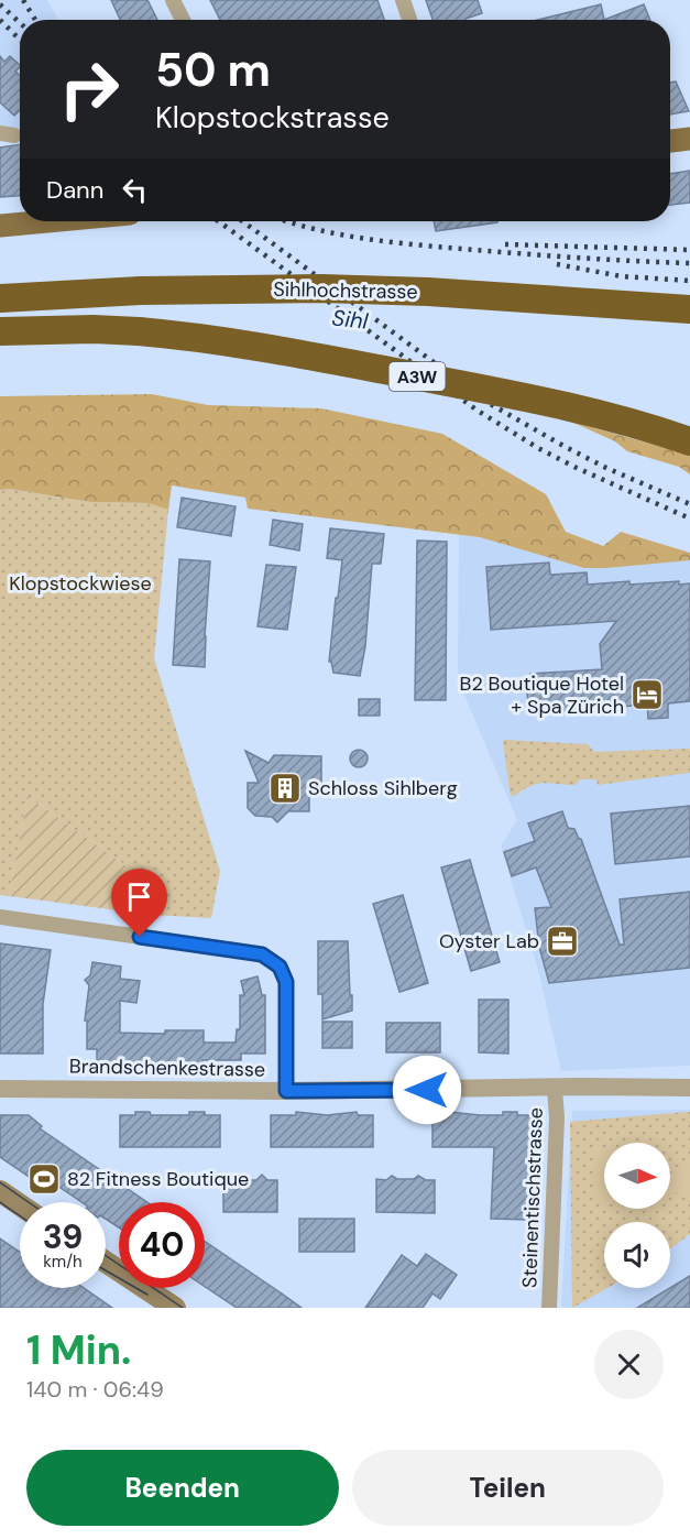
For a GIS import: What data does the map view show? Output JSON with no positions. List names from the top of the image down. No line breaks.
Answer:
{"streets":{"highway":["Sihlhochstrasse","A3W"],"street":["Brandschenkestrasse","Steinentischstrasse"]},"crossings":[["Brandschenkestrasse","Steinentischstrasse"]],"water":["Sihl"],"parks":["Klopstockwiese"],"places":{"hotel":["B2 Boutique Hotel + Spa Zürich"],"building":["Schloss Sihlberg"],"office":["Oyster Lab"],"sports":["82 Fitness Boutique"]},"north":"right","page":{"turn":["50 m","Klopstockstrasse"],"then":"Dann","speed":"39 km/h","limit":"40","heading":["1 Min.","140 m · 06:49"],"buttons":["Beenden","Teilen"]}}
